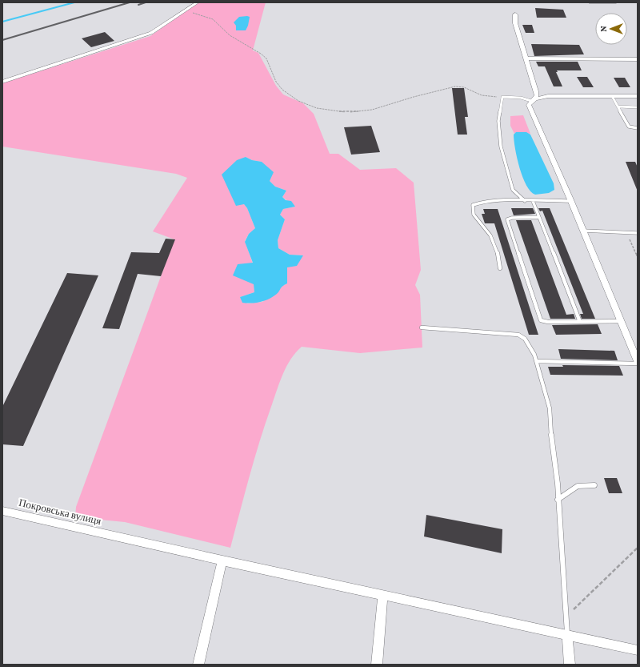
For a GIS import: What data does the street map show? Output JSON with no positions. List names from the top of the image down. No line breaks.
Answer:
{"streets":{"street":["Покровська вулиця"]},"north":"left"}
